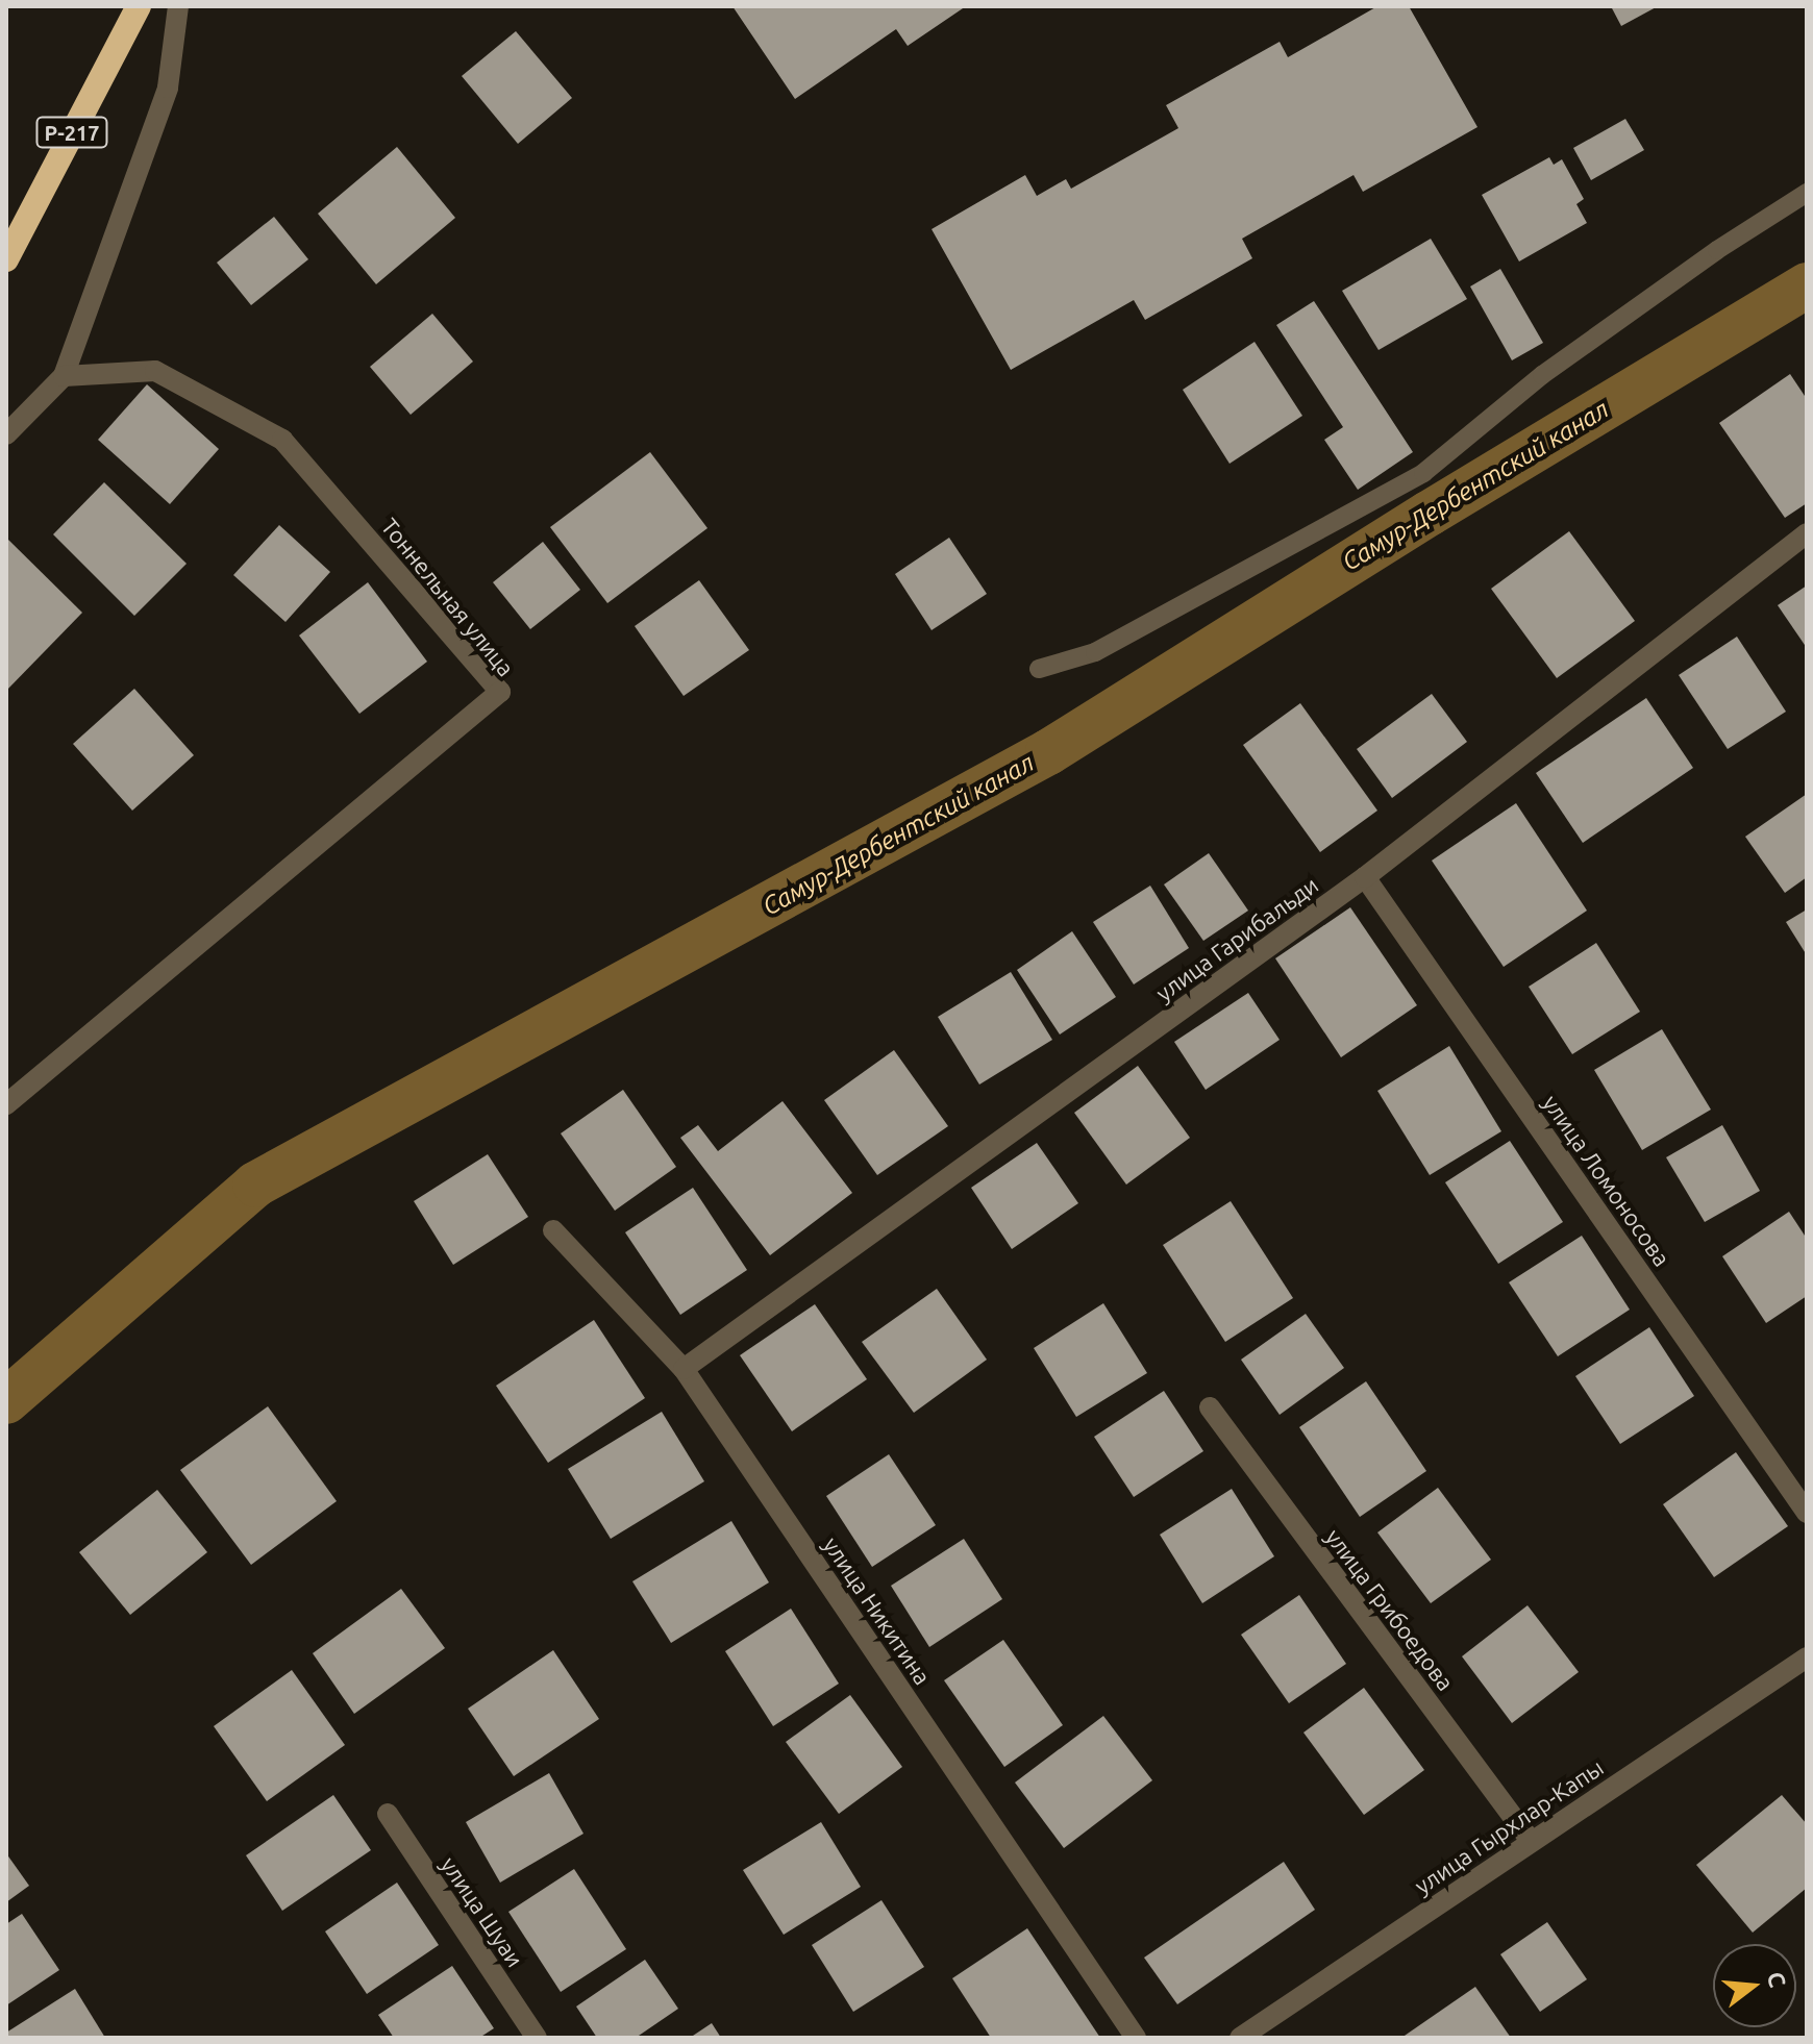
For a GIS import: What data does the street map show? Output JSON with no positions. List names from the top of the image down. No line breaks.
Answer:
{"streets":{"highway":["Р-217"],"street":["Тоннельная улица","улица Гарибальди","улица Ломоносова","улица Грибоедова","улица Никитина","улица Гырхлар-Капы","улица Шуаи"]},"crossings":[["улица Гарибальди","улица Ломоносова"],["улица Гарибальди","улица Никитина"],["улица Грибоедова","улица Гырхлар-Капы"]],"water":["Самур-Дербентский канал"],"north":"right"}
